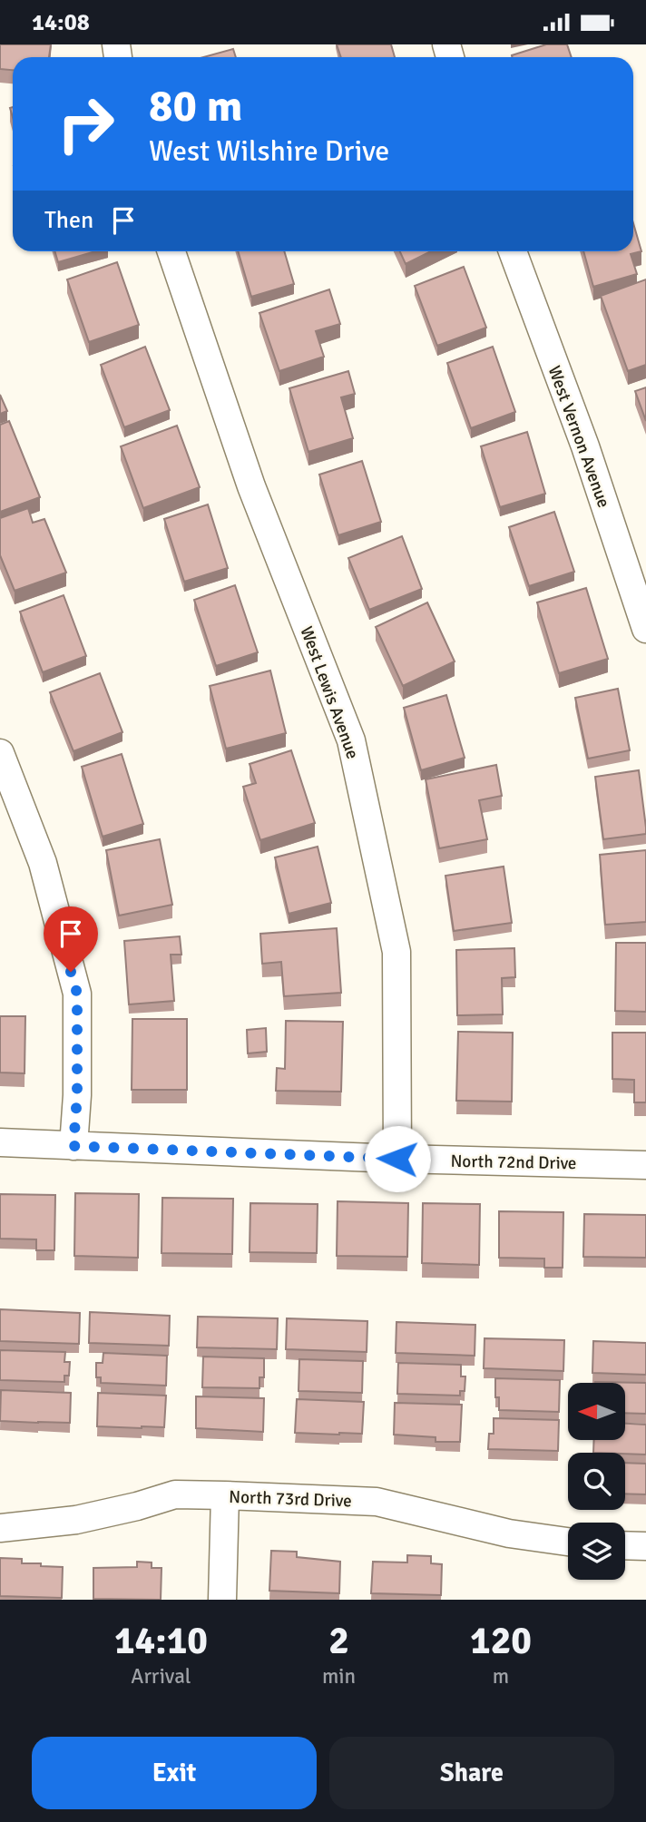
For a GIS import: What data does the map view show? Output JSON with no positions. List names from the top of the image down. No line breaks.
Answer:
{"streets":{"street":["West Vernon Avenue","West Lewis Avenue","North 72nd Drive","North 73rd Drive"]},"crossings":[["West Lewis Avenue","North 72nd Drive"]],"north":"left","page":{"status":"14:08","turn":["80 m","West Wilshire Drive"],"then":"Then","eta":["14:10","Arrival","2","min","120","m"],"buttons":["Exit","Share"]}}
